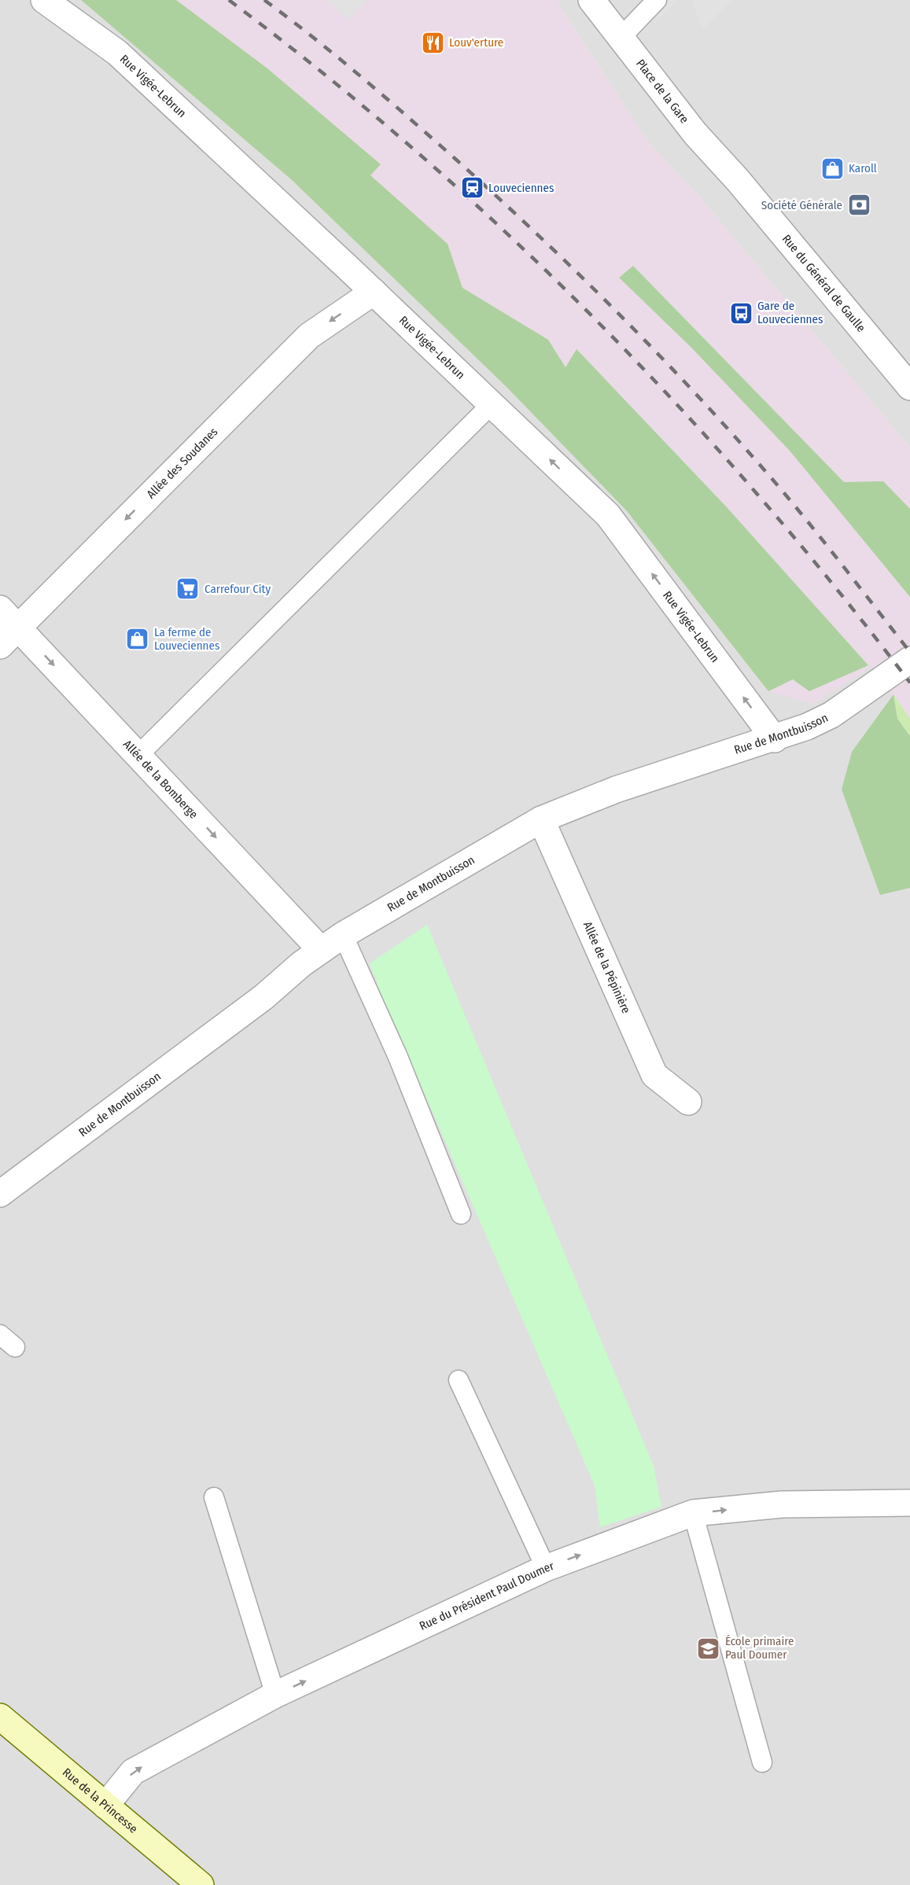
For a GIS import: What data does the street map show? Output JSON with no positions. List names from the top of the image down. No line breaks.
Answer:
{"streets":{"street":["Rue Vigée-Lebrun","Place de la Gare","Rue du Général de Gaulle","Allée des Soudanes","Rue de Montbuisson","Allée de la Bomberge","Allée de la Pépinière","Rue du Président Paul Doumer","Rue de la Princesse"]},"crossings":[["Rue Vigée-Lebrun","Allée des Soudanes"],["Rue Vigée-Lebrun","Rue de Montbuisson"],["Place de la Gare","Rue du Général de Gaulle"],["Allée des Soudanes","Allée de la Bomberge"],["Rue de Montbuisson","Allée de la Bomberge"],["Rue de Montbuisson","Allée de la Pépinière"],["Rue du Président Paul Doumer","Rue de la Princesse"]],"one_way":["Rue Vigée-Lebrun","Allée des Soudanes","Allée de la Bomberge","Rue du Président Paul Doumer"],"places":{"restaurant":["Louv'erture"],"shop":["Karoll","La ferme de Louveciennes"],"station":["Louveciennes"],"bank":["Société Générale"],"bus stop":["Gare de Louveciennes"],"supermarket":["Carrefour City"],"school or university":["École primaire Paul Doumer"]}}
